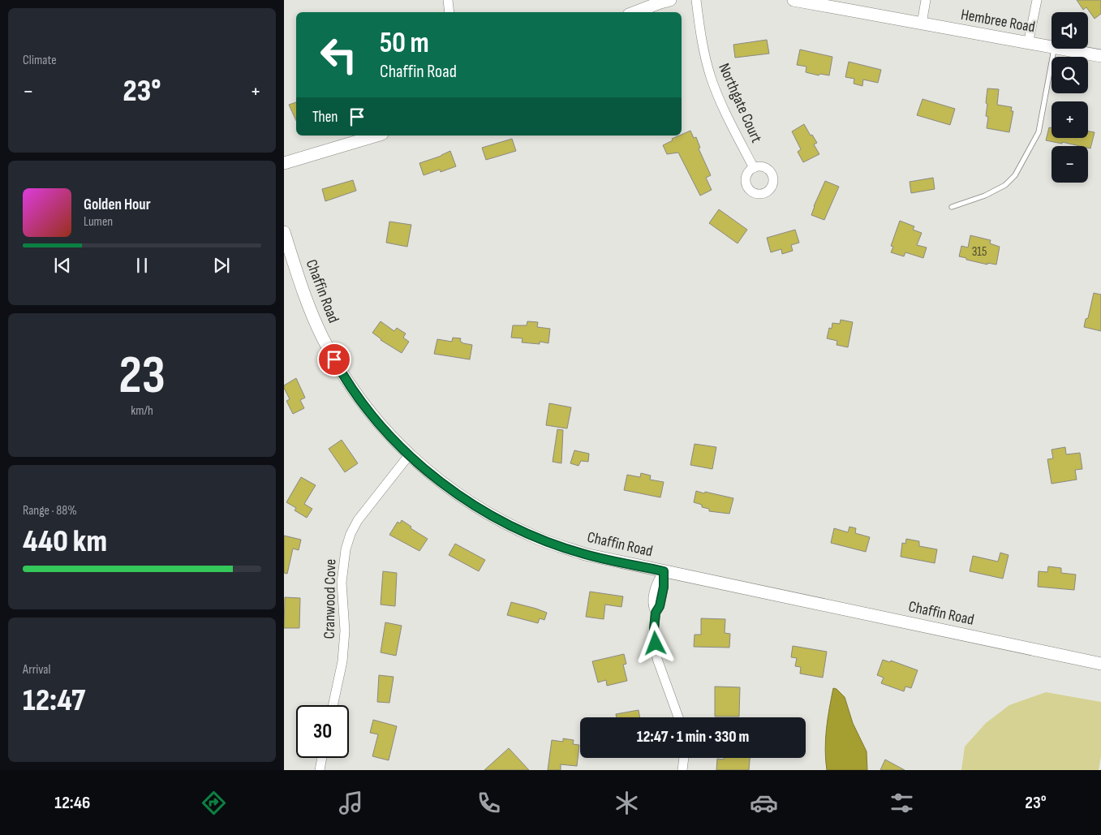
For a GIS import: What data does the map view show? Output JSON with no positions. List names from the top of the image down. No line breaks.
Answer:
{"streets":{"street":["Hembree Road","Northgate Court","Chaffin Road","Cranwood Cove"]},"crossings":[["Chaffin Road","Cranwood Cove"]],"house_numbers":["315"],"page":{"tile":["Climate",["23","km/h"],["Range · 88%","440 km"],["Arrival","12:47"]],"map_buttons":["+","−"],"turn":["50 m","Chaffin Road"],"heat":["−","23°","+"],"then":"Then","song":["Golden Hour","Lumen"],"limit":"30","trip":"12:47 · 1 min · 330 m","tabs":["12:46","23°"]}}
